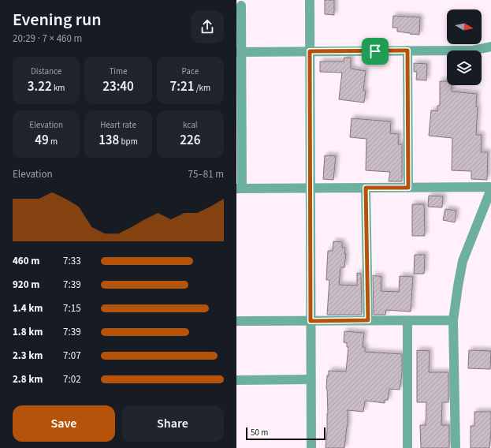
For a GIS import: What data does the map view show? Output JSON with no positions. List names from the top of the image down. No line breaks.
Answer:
{"scale_bar":"50 m","north":"right","page":{"heading":["Evening run","20:29 · 7 × 460 m"],"stats":[["Distance","3.22 km"],["Time","23:40"],["Pace","7:21 /km"],["Elevation","49 m"],["Heart rate","138 bpm"],["kcal","226"]],"chart":["Elevation","75–81 m"],"list":[{"name":"460 m","note":"7:33"},{"name":"920 m","note":"7:39"},{"name":"1.4 km","note":"7:15"},{"name":"1.8 km","note":"7:39"},{"name":"2.3 km","note":"7:07"},{"name":"2.8 km","note":"7:02"}],"buttons":["Save","Share"],"scale":"50 m"}}
